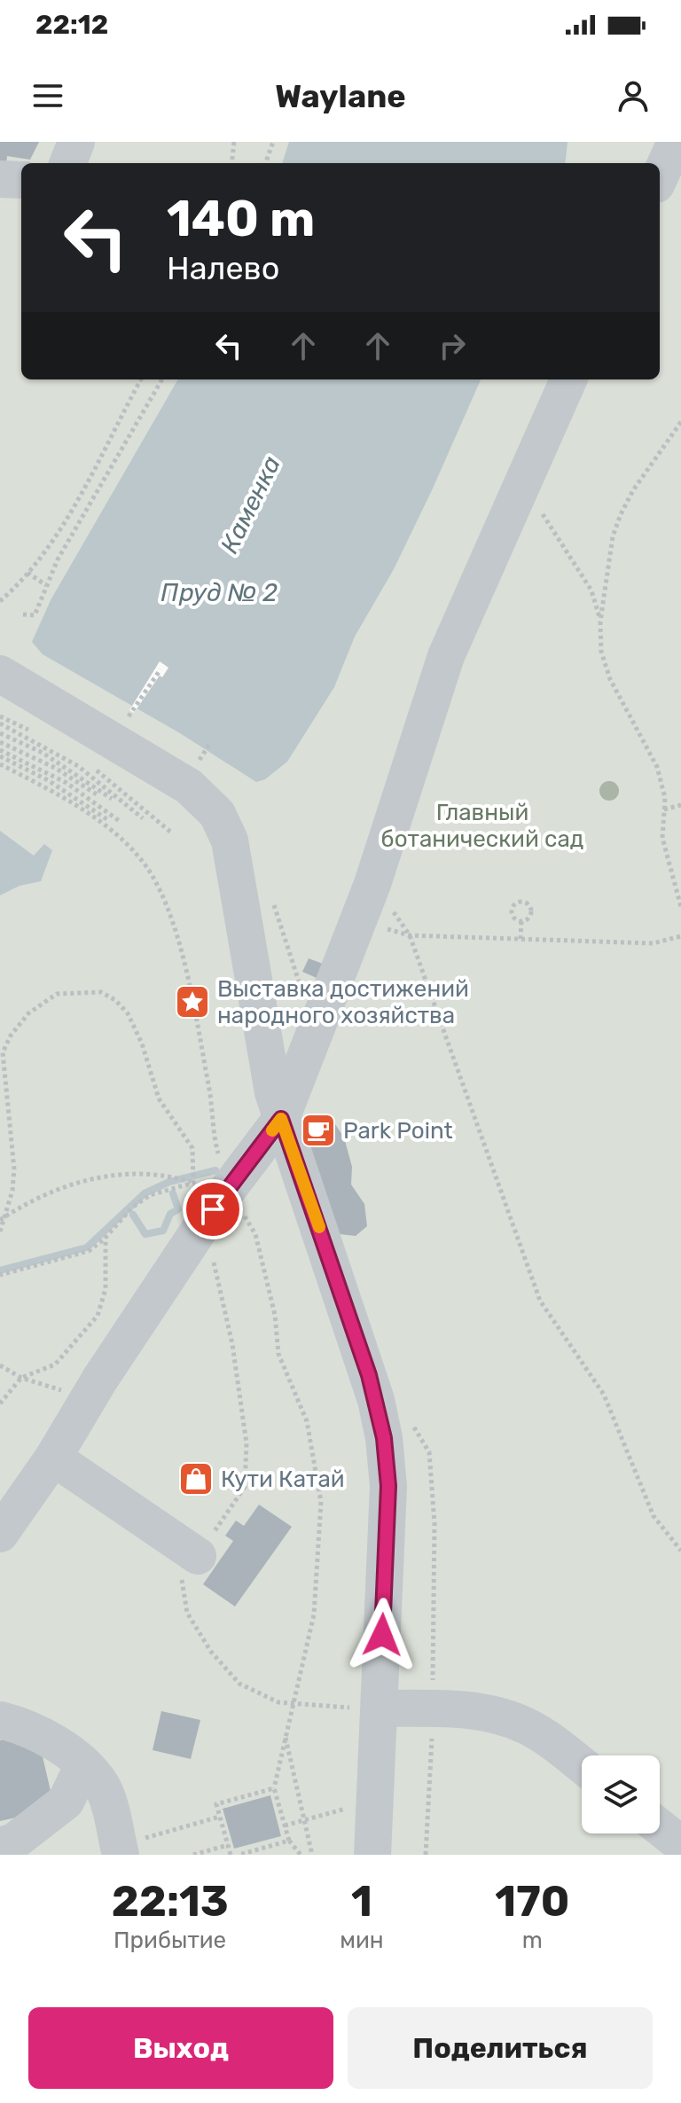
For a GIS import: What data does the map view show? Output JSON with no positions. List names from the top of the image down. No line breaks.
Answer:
{"water":["Каменка","Пруд № 2"],"parks":["Главный ботанический сад"],"places":{"place":["Выставка достижений народного хозяйства"],"cafe":["Park Point"],"shop":["Кути Катай"]},"page":{"status":"22:12","header":"Waylane","turn":["140 m","Налево"],"eta":["22:13","Прибытие","1","мин","170","m"],"buttons":["Выход","Поделиться"]}}
